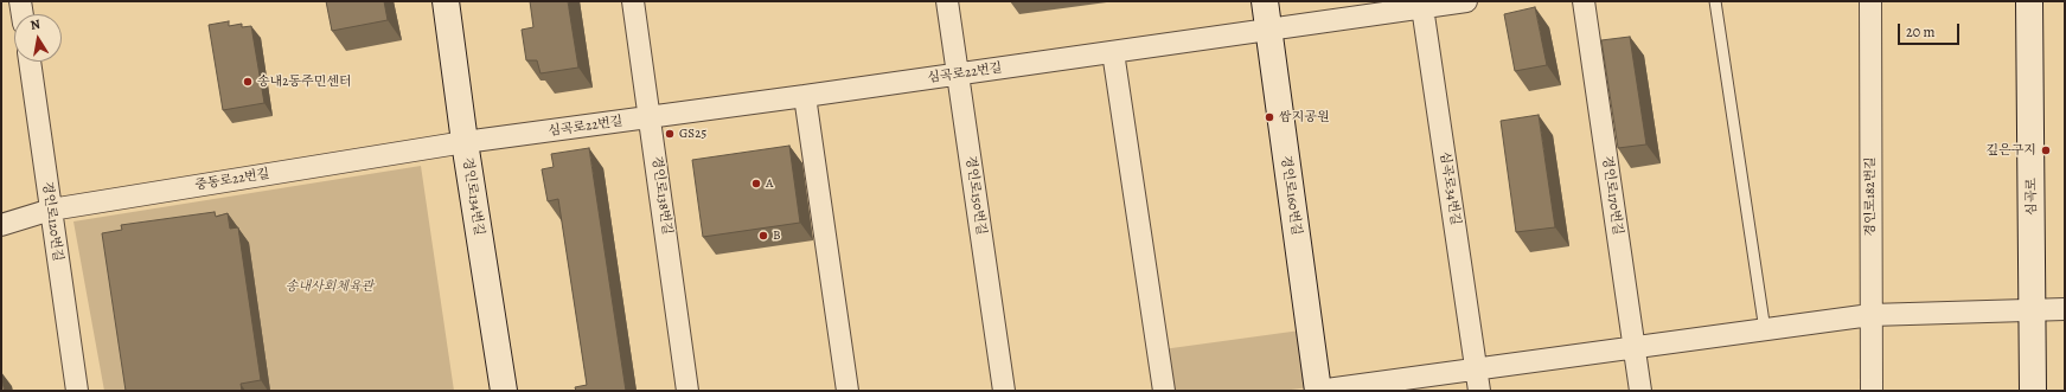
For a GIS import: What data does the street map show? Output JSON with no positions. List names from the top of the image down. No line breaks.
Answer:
{"streets":{"street":["심곡로22번길","중동로22번길","심곡로34번길","경인로138번길","경인로150번길","경인로160번길","경인로170번길","경인로134번길","경인로182번길","심곡로","경인로120번길"]},"crossings":[["심곡로22번길","중동로22번길"],["심곡로22번길","심곡로34번길"],["심곡로22번길","경인로138번길"],["심곡로22번길","경인로150번길"],["심곡로22번길","경인로160번길"],["심곡로22번길","경인로134번길"],["중동로22번길","경인로134번길"],["중동로22번길","경인로120번길"]],"parks":["송내사회체육관"],"places":["송내2동주민센터","쌈지공원","GS25","깊은구지","A","B"],"scale_bar":"20 m","north":"top"}
